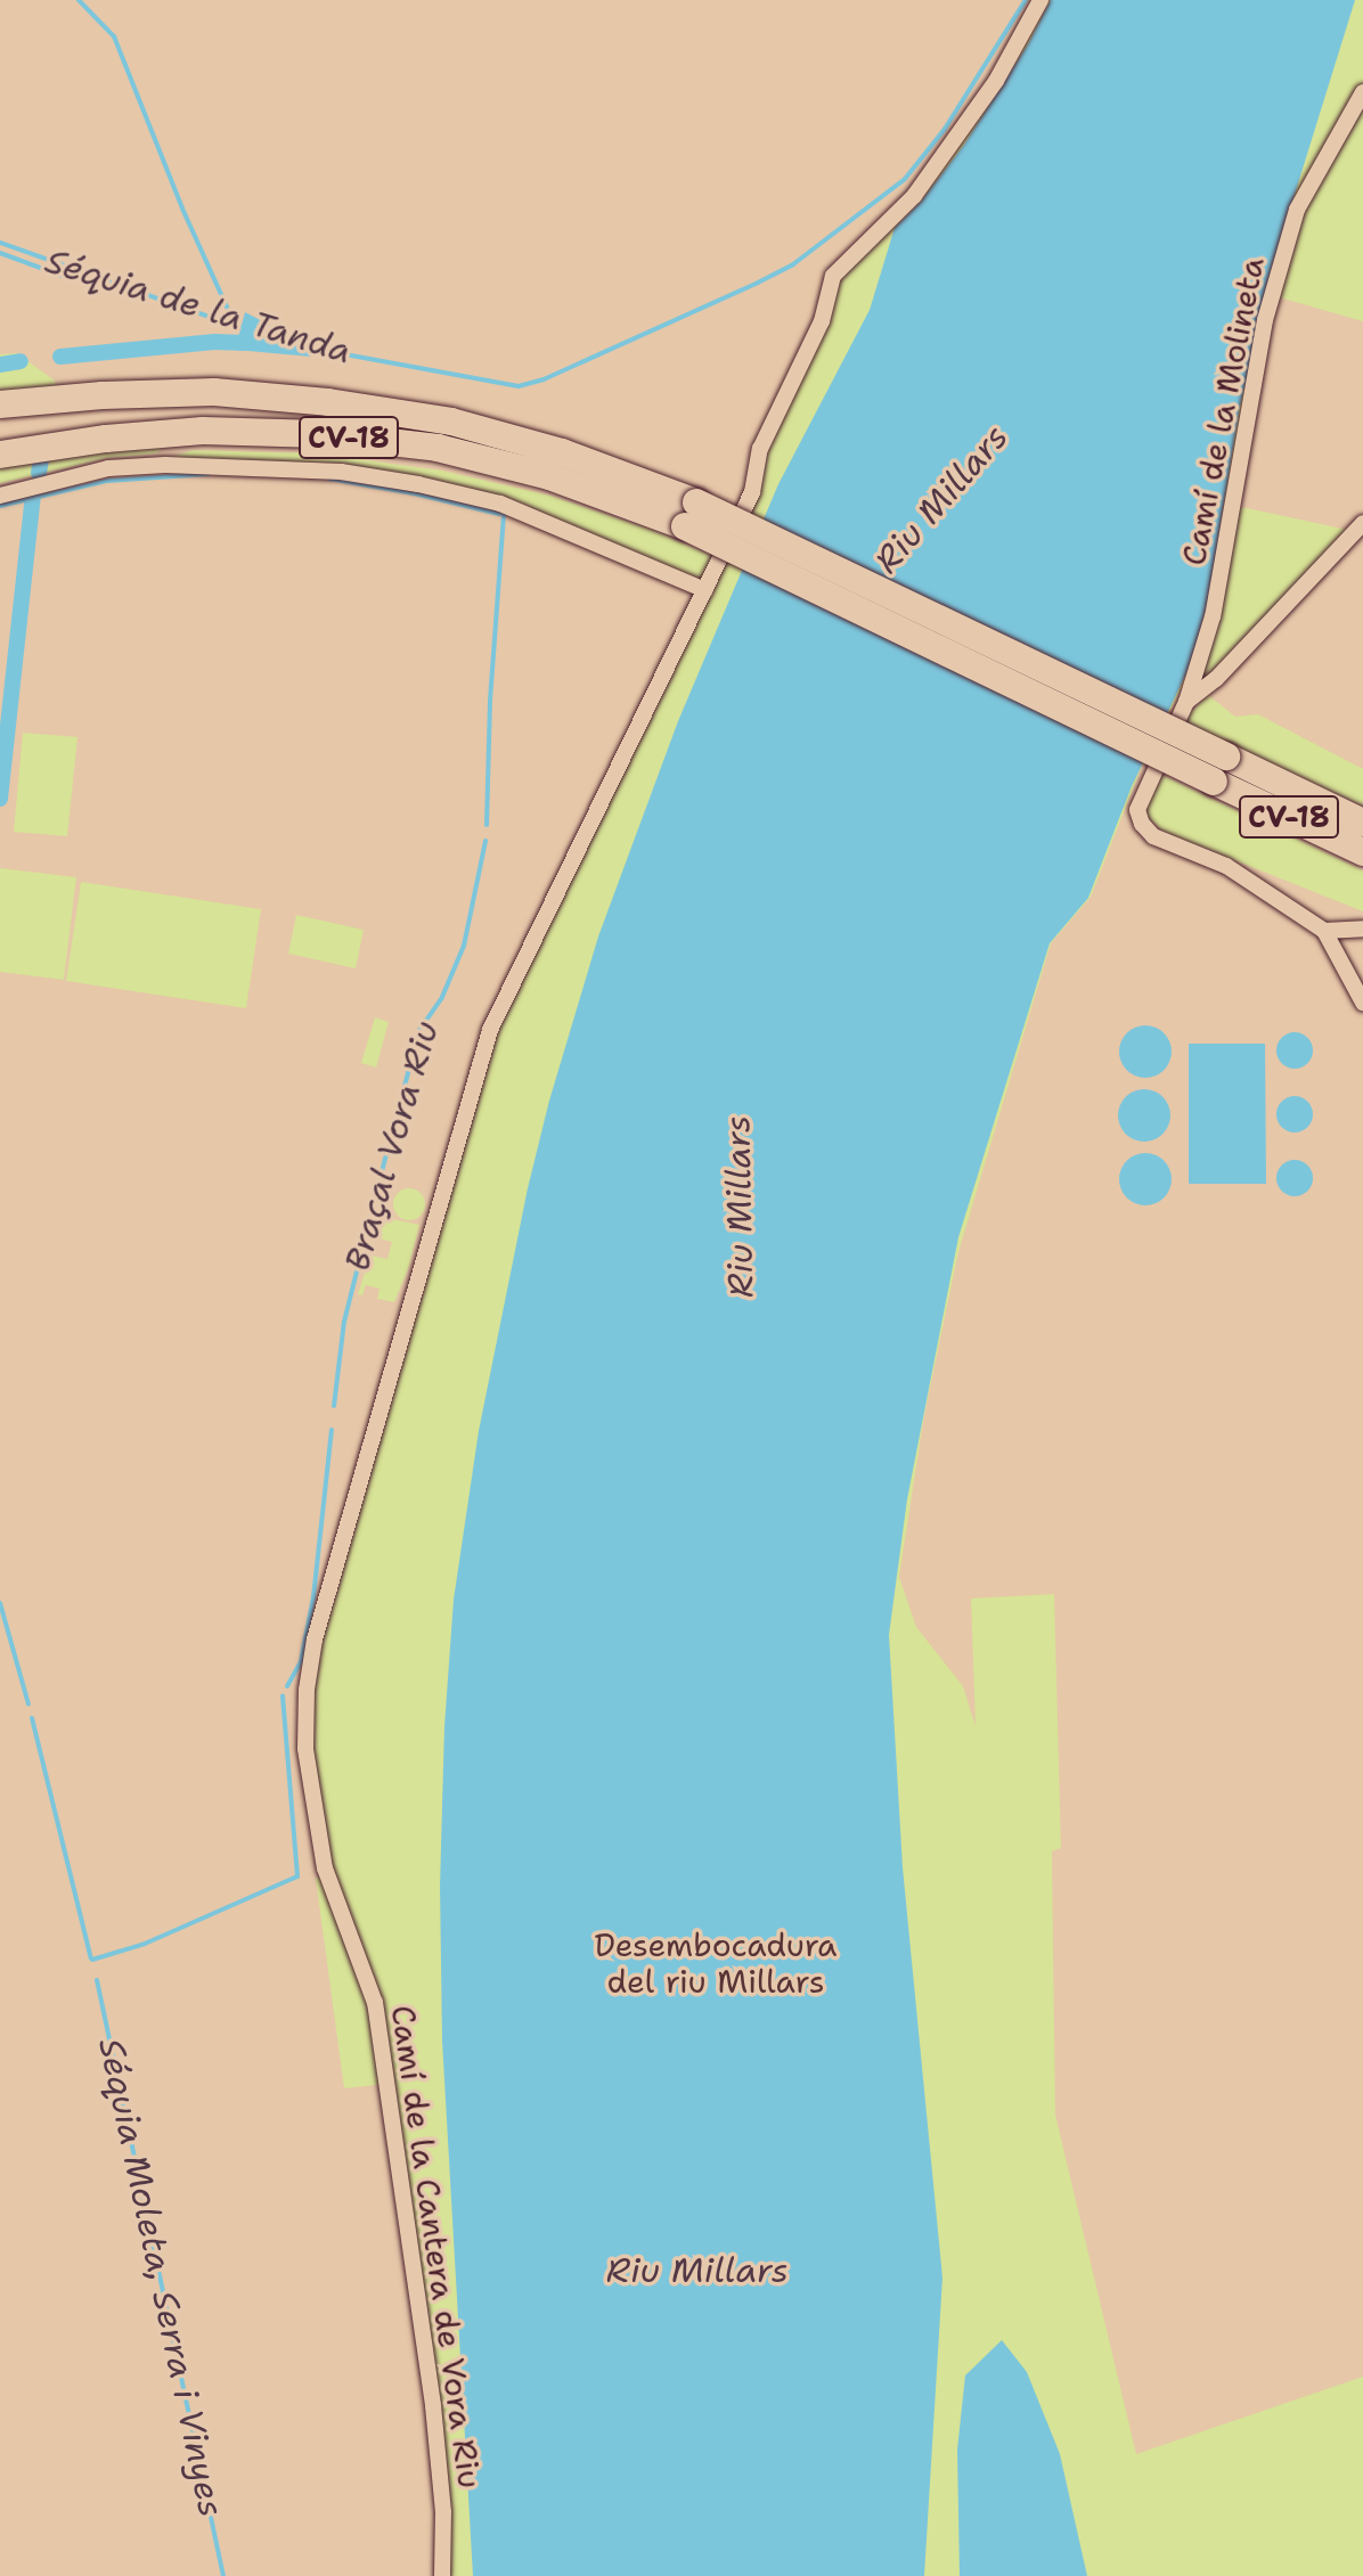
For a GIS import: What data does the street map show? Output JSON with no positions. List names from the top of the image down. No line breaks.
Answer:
{"streets":{"main road":["CV-18"],"street":["Camí de la Molineta","Camí de la Cantera de Vora Riu"]},"water":["Séquia de la Tanda","Riu Millars","Braçal Vora Riu","Séquia Moleta, Serra i Vinyes"],"parks":["Desembocadura del riu Millars"]}
